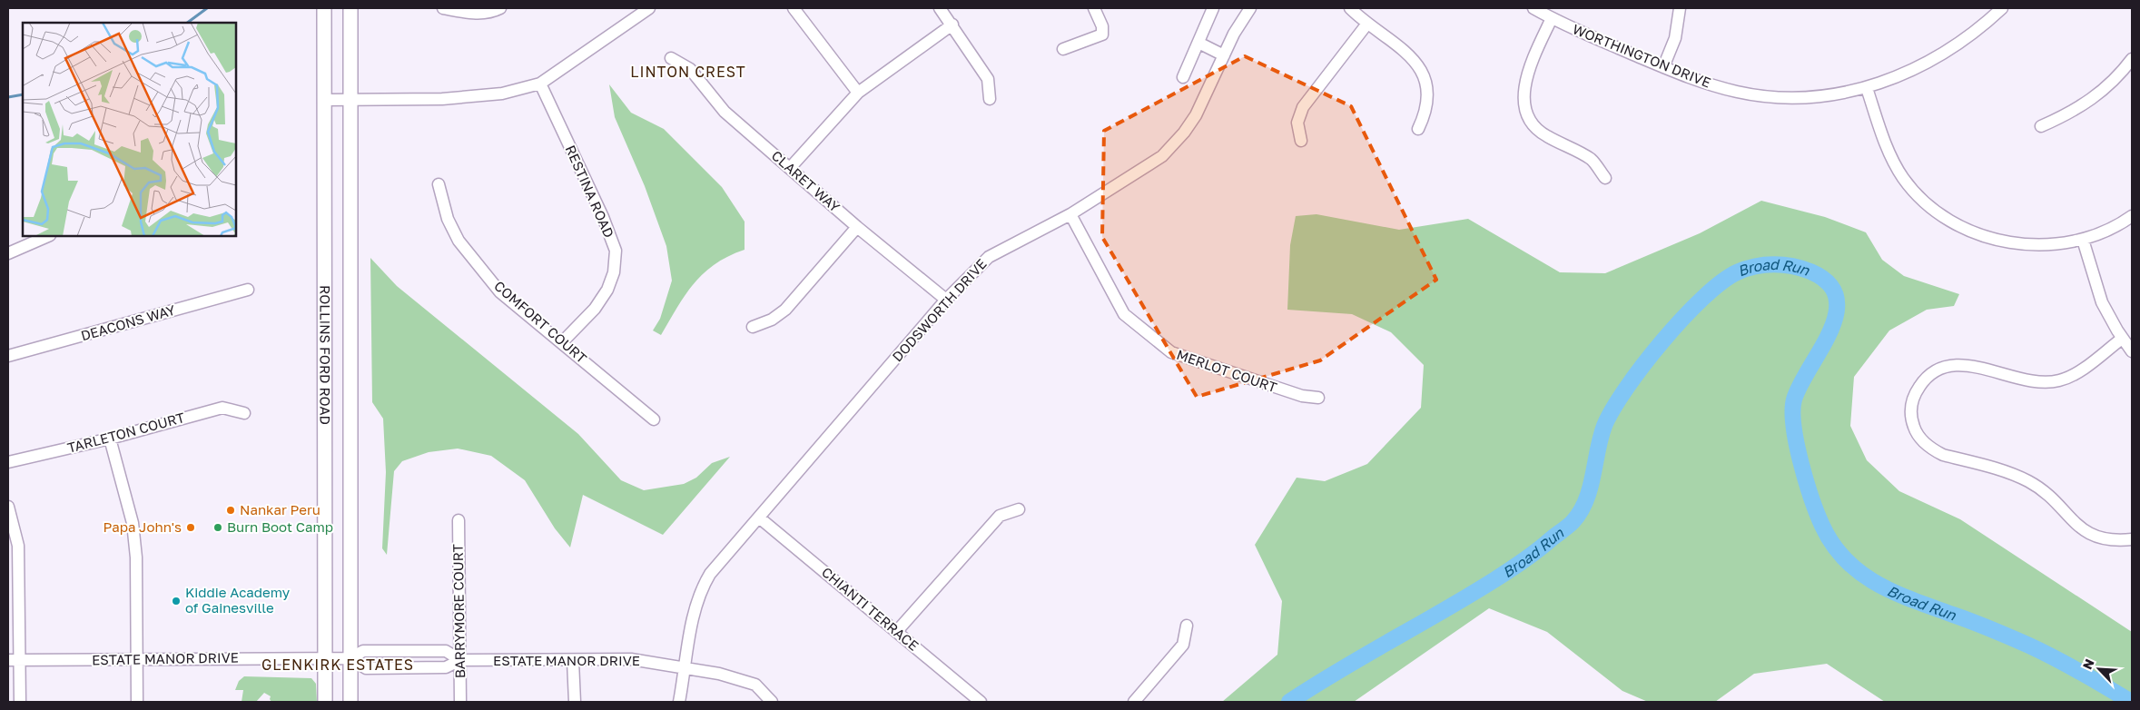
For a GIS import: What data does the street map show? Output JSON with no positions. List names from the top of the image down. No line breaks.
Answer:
{"streets":{"main road":["ROLLINS FORD ROAD"],"street":["WORTHINGTON DRIVE","CLARET WAY","RESTINA ROAD","DODSWORTH DRIVE","COMFORT COURT","DEACONS WAY","MERLOT COURT","TARLETON COURT","CHIANTI TERRACE","BARRYMORE COURT","ESTATE MANOR DRIVE"]},"crossings":[["CLARET WAY","DODSWORTH DRIVE"],["RESTINA ROAD","COMFORT COURT"],["DODSWORTH DRIVE","MERLOT COURT"],["DODSWORTH DRIVE","CHIANTI TERRACE"],["DODSWORTH DRIVE","ESTATE MANOR DRIVE"],["ROLLINS FORD ROAD","ESTATE MANOR DRIVE"],["BARRYMORE COURT","ESTATE MANOR DRIVE"]],"districts":["LINTON CREST","GLENKIRK ESTATES"],"water":["Broad Run"],"places":["Nankar Peru","Papa John's","Burn Boot Camp","Kiddie Academy of Gainesville"],"north":"top left"}
